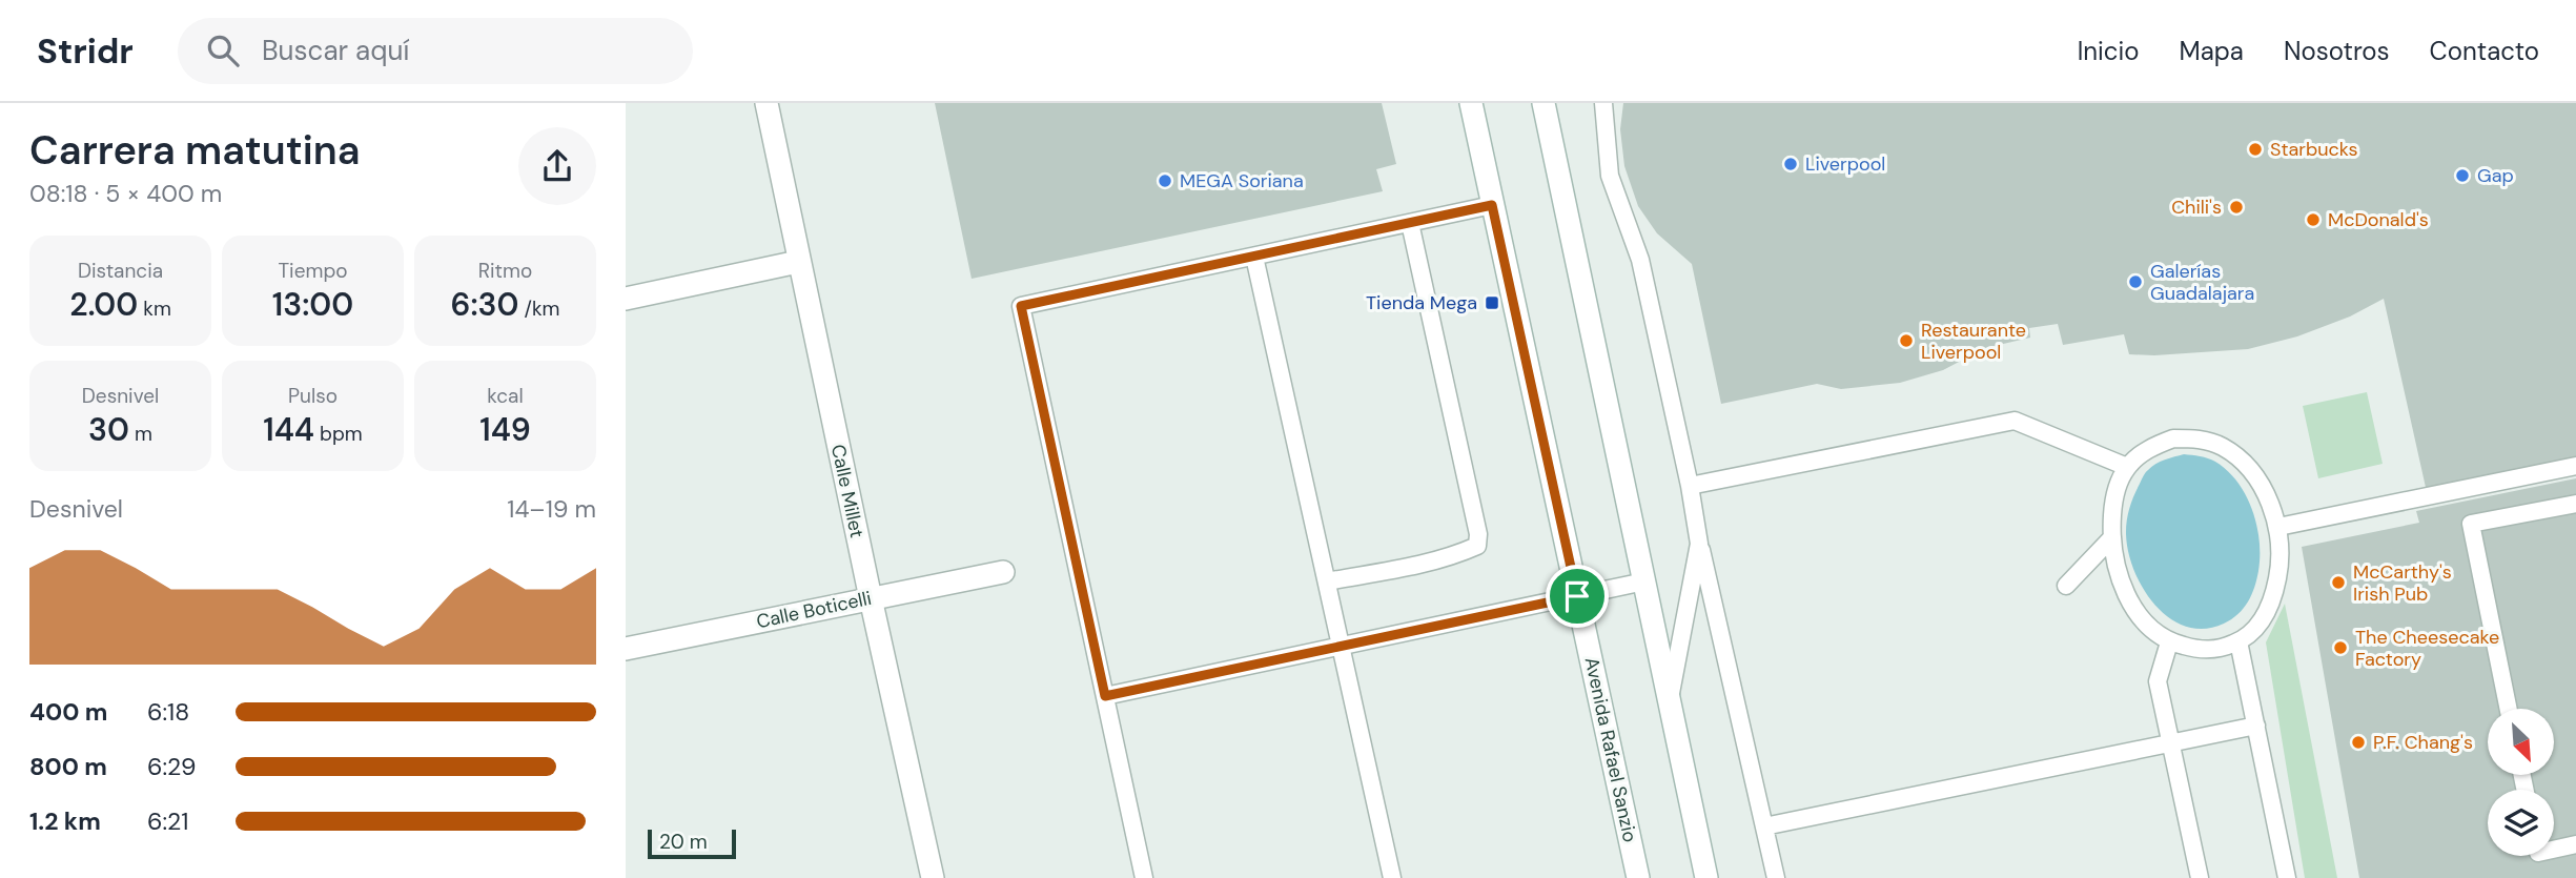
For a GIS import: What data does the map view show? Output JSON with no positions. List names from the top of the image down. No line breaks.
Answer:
{"streets":{"main road":["Calle Millet","Calle Boticelli","Avenida Rafael Sanzio"]},"crossings":[["Calle Millet","Calle Boticelli"]],"places":{"other":["Starbucks","Liverpool","Gap","MEGA Soriana","Chili's","McDonald's","Galerías Guadalajara","Restaurante Liverpool","McCarthy's Irish Pub","The Cheesecake Factory","P.F. Chang's"],"transit":["Tienda Mega"]},"scale_bar":"20 m","north":"bottom right","page":{"header":"Stridr","search":"Buscar aquí","nav":["Inicio","Mapa","Nosotros","Contacto"],"heading":["Carrera matutina","08:18 · 5 × 400 m"],"stats":[["Distancia","2.00 km"],["Tiempo","13:00"],["Ritmo","6:30 /km"],["Desnivel","30 m"],["Pulso","144 bpm"],["kcal","149"]],"chart":["Desnivel","14–19 m"],"list":[{"name":"400 m","note":"6:18"},{"name":"800 m","note":"6:29"},{"name":"1.2 km","note":"6:21"}],"scale":"20 m"}}
